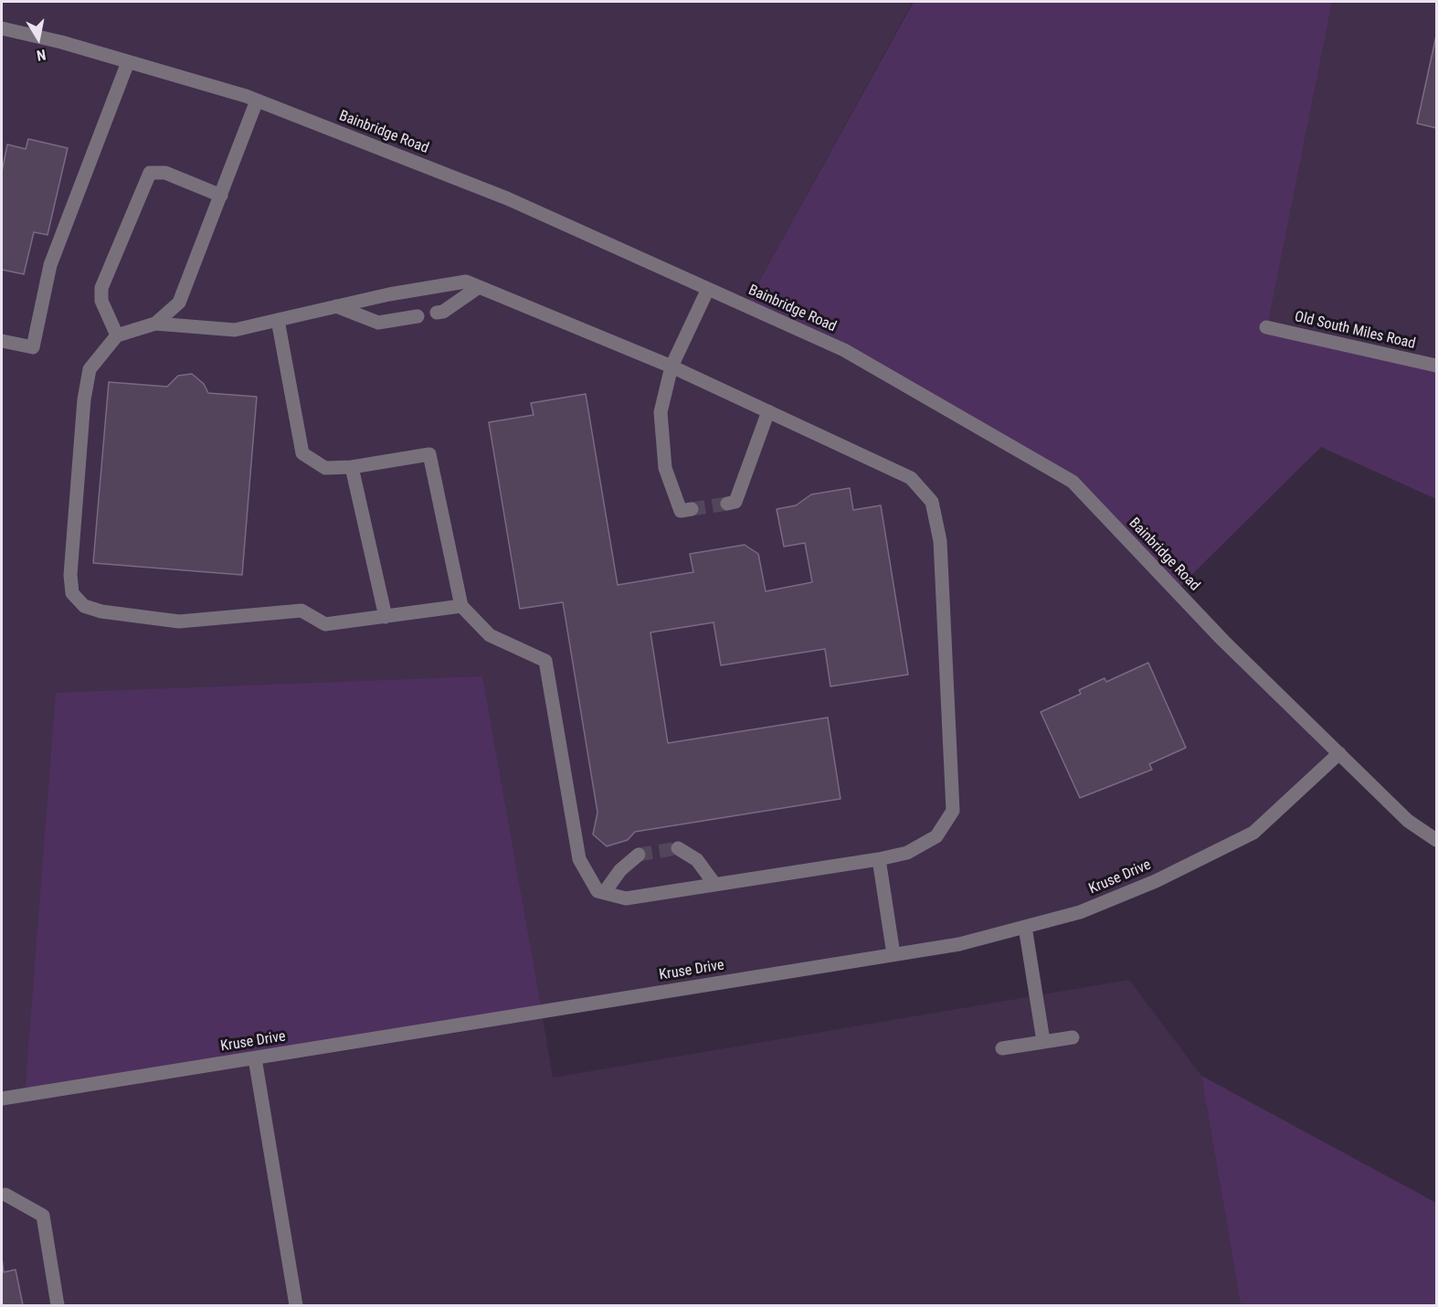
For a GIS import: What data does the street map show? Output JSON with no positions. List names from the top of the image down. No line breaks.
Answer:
{"streets":{"street":["Bainbridge Road","Old South Miles Road","Kruse Drive"]},"crossings":[["Bainbridge Road","Kruse Drive"]],"north":"bottom"}
